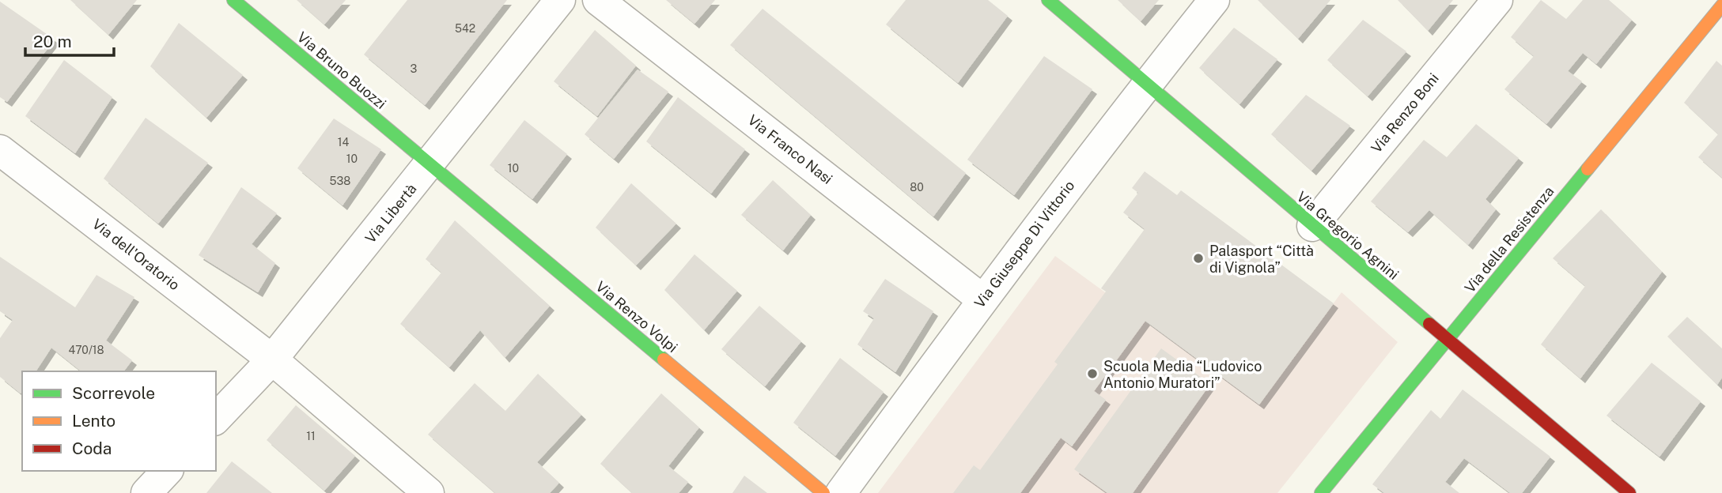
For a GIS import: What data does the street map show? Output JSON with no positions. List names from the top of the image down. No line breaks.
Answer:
{"streets":{"street":["Via Bruno Buozzi","Via Renzo Boni","Via Franco Nasi","Via Libertà","Via Gregorio Agnini","Via della Resistenza","Via Giuseppe Di Vittorio","Via dell'Oratorio","Via Renzo Volpi"]},"crossings":[["Via Bruno Buozzi","Via Libertà"],["Via Bruno Buozzi","Via Renzo Volpi"],["Via Renzo Boni","Via Gregorio Agnini"],["Via Franco Nasi","Via Giuseppe Di Vittorio"],["Via Libertà","Via dell'Oratorio"],["Via Libertà","Via Renzo Volpi"],["Via Gregorio Agnini","Via della Resistenza"],["Via Gregorio Agnini","Via Giuseppe Di Vittorio"]],"places":["Palasport “Città di Vignola”","Scuola Media “Ludovico Antonio Muratori”"],"house_numbers":["542","3","14","10","10","538","80","470/18","11"],"legend":["Scorrevole","Lento","Coda"],"scale_bar":"20 m"}
